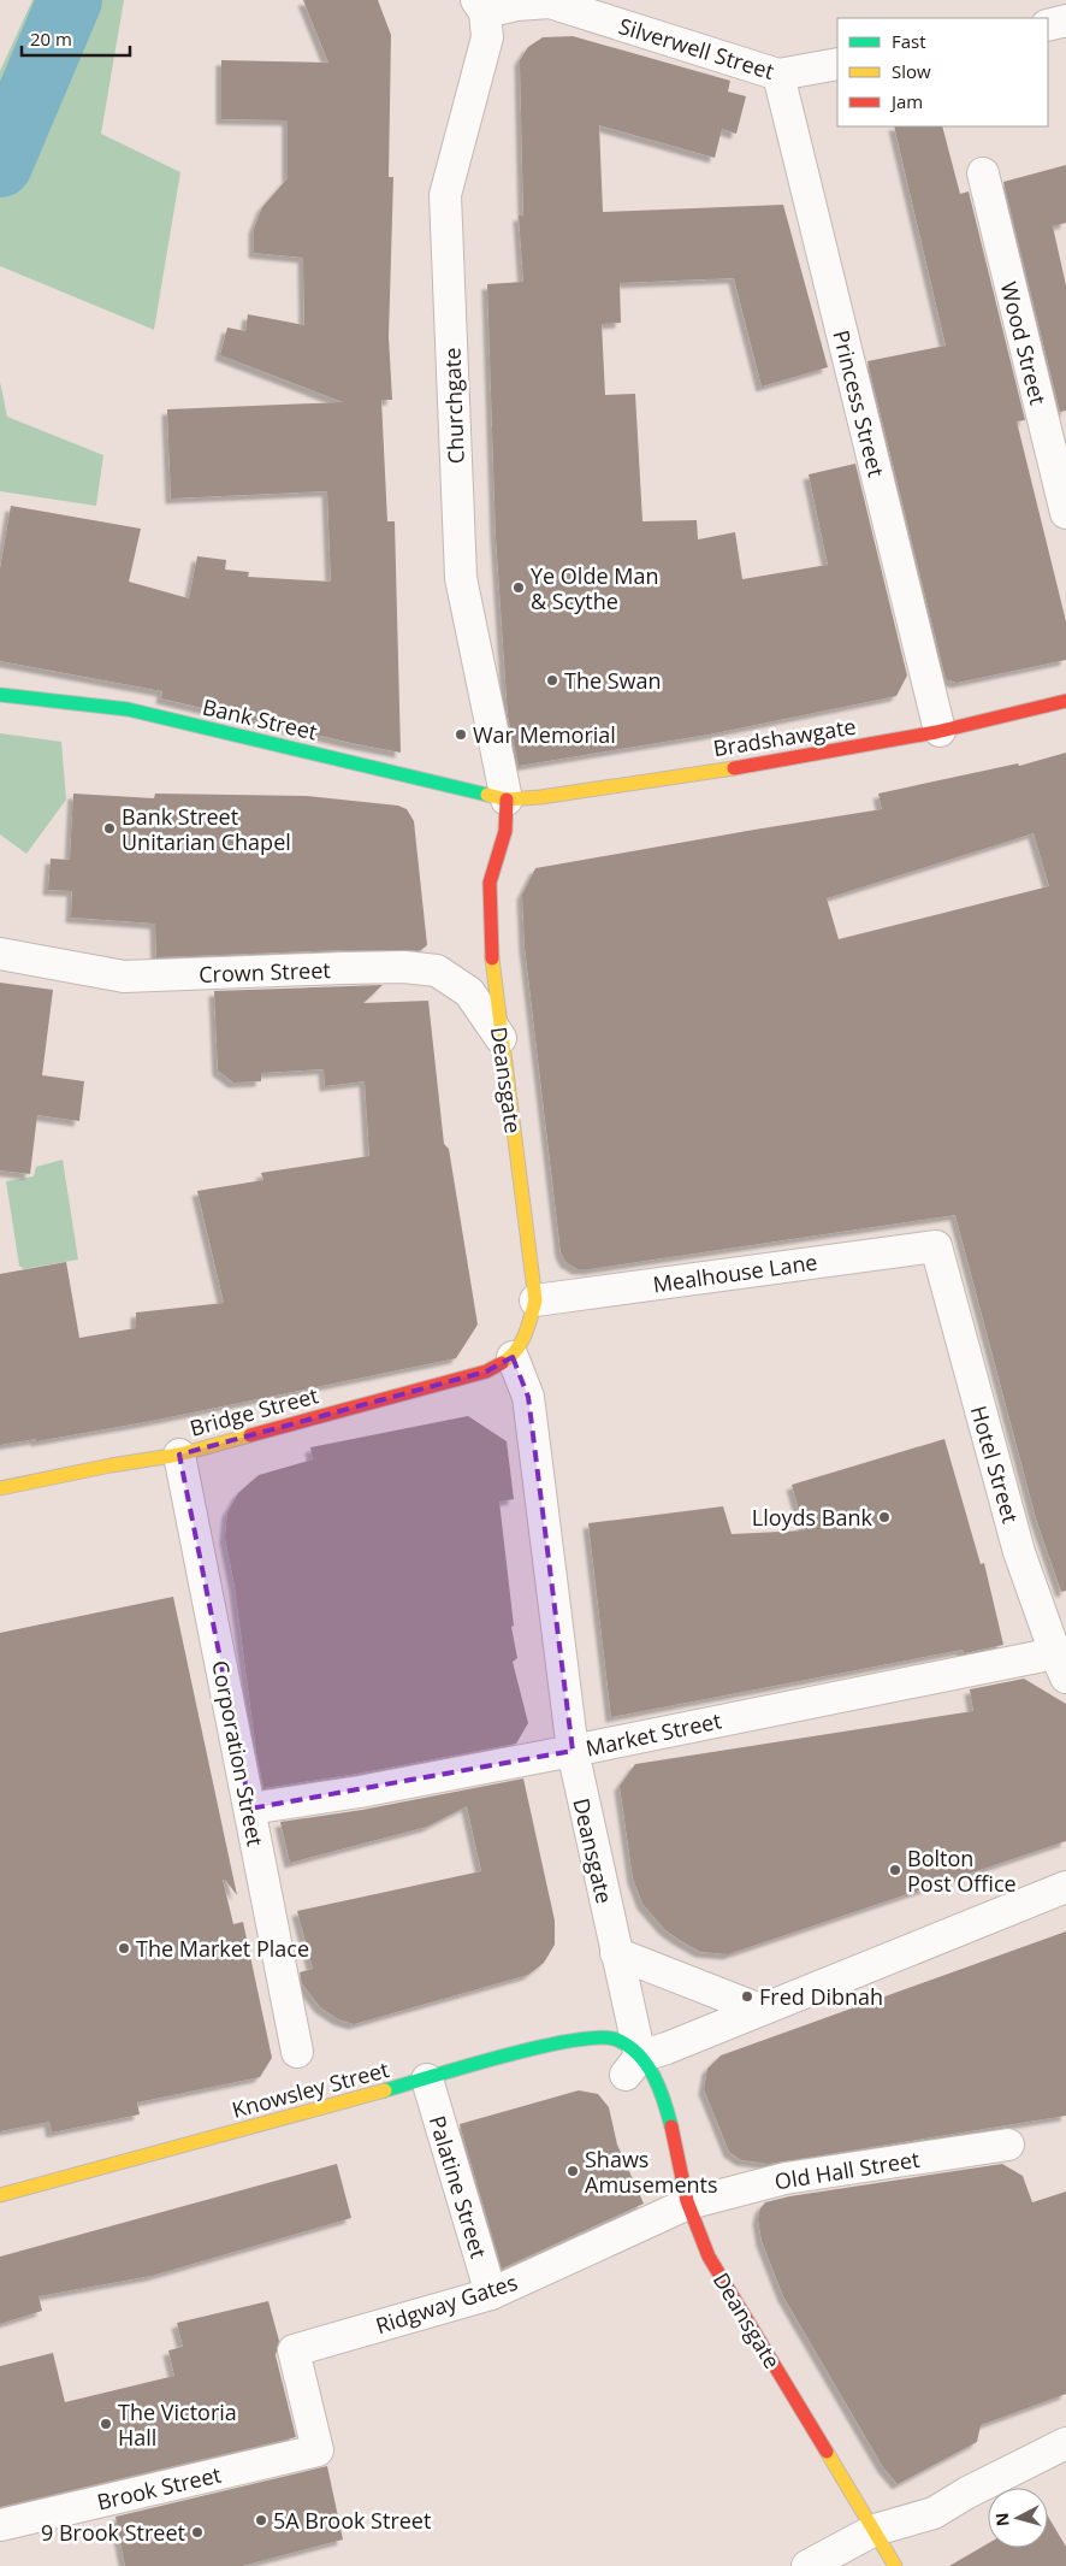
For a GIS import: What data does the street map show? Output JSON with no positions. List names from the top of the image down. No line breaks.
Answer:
{"streets":{"street":["Silverwell Street","Wood Street","Princess Street","Churchgate","Bank Street","Bradshawgate","Crown Street","Deansgate","Mealhouse Lane","Bridge Street","Hotel Street","Market Street","Corporation Street","Knowsley Street","Old Hall Street","Palatine Street","Ridgway Gates","Brook Street"]},"crossings":[["Silverwell Street","Princess Street"],["Silverwell Street","Churchgate"],["Princess Street","Bradshawgate"],["Churchgate","Bank Street"],["Churchgate","Bradshawgate"],["Churchgate","Deansgate"],["Bank Street","Bradshawgate"],["Bank Street","Deansgate"],["Bradshawgate","Deansgate"],["Crown Street","Deansgate"],["Deansgate","Mealhouse Lane"],["Deansgate","Bridge Street"],["Deansgate","Market Street"],["Deansgate","Knowsley Street"],["Deansgate","Old Hall Street"],["Deansgate","Ridgway Gates"],["Mealhouse Lane","Hotel Street"],["Bridge Street","Corporation Street"],["Hotel Street","Market Street"],["Market Street","Corporation Street"],["Knowsley Street","Palatine Street"],["Old Hall Street","Ridgway Gates"],["Palatine Street","Ridgway Gates"],["Ridgway Gates","Brook Street"]],"places":["Ye Olde Man & Scythe","The Swan","War Memorial","Bank Street Unitarian Chapel","Lloyds Bank","Bolton Post Office","The Market Place","Fred Dibnah","Shaws Amusements","The Victoria Hall","5A Brook Street","9 Brook Street"],"legend":["Fast","Slow","Jam"],"scale_bar":"20 m","north":"left"}
